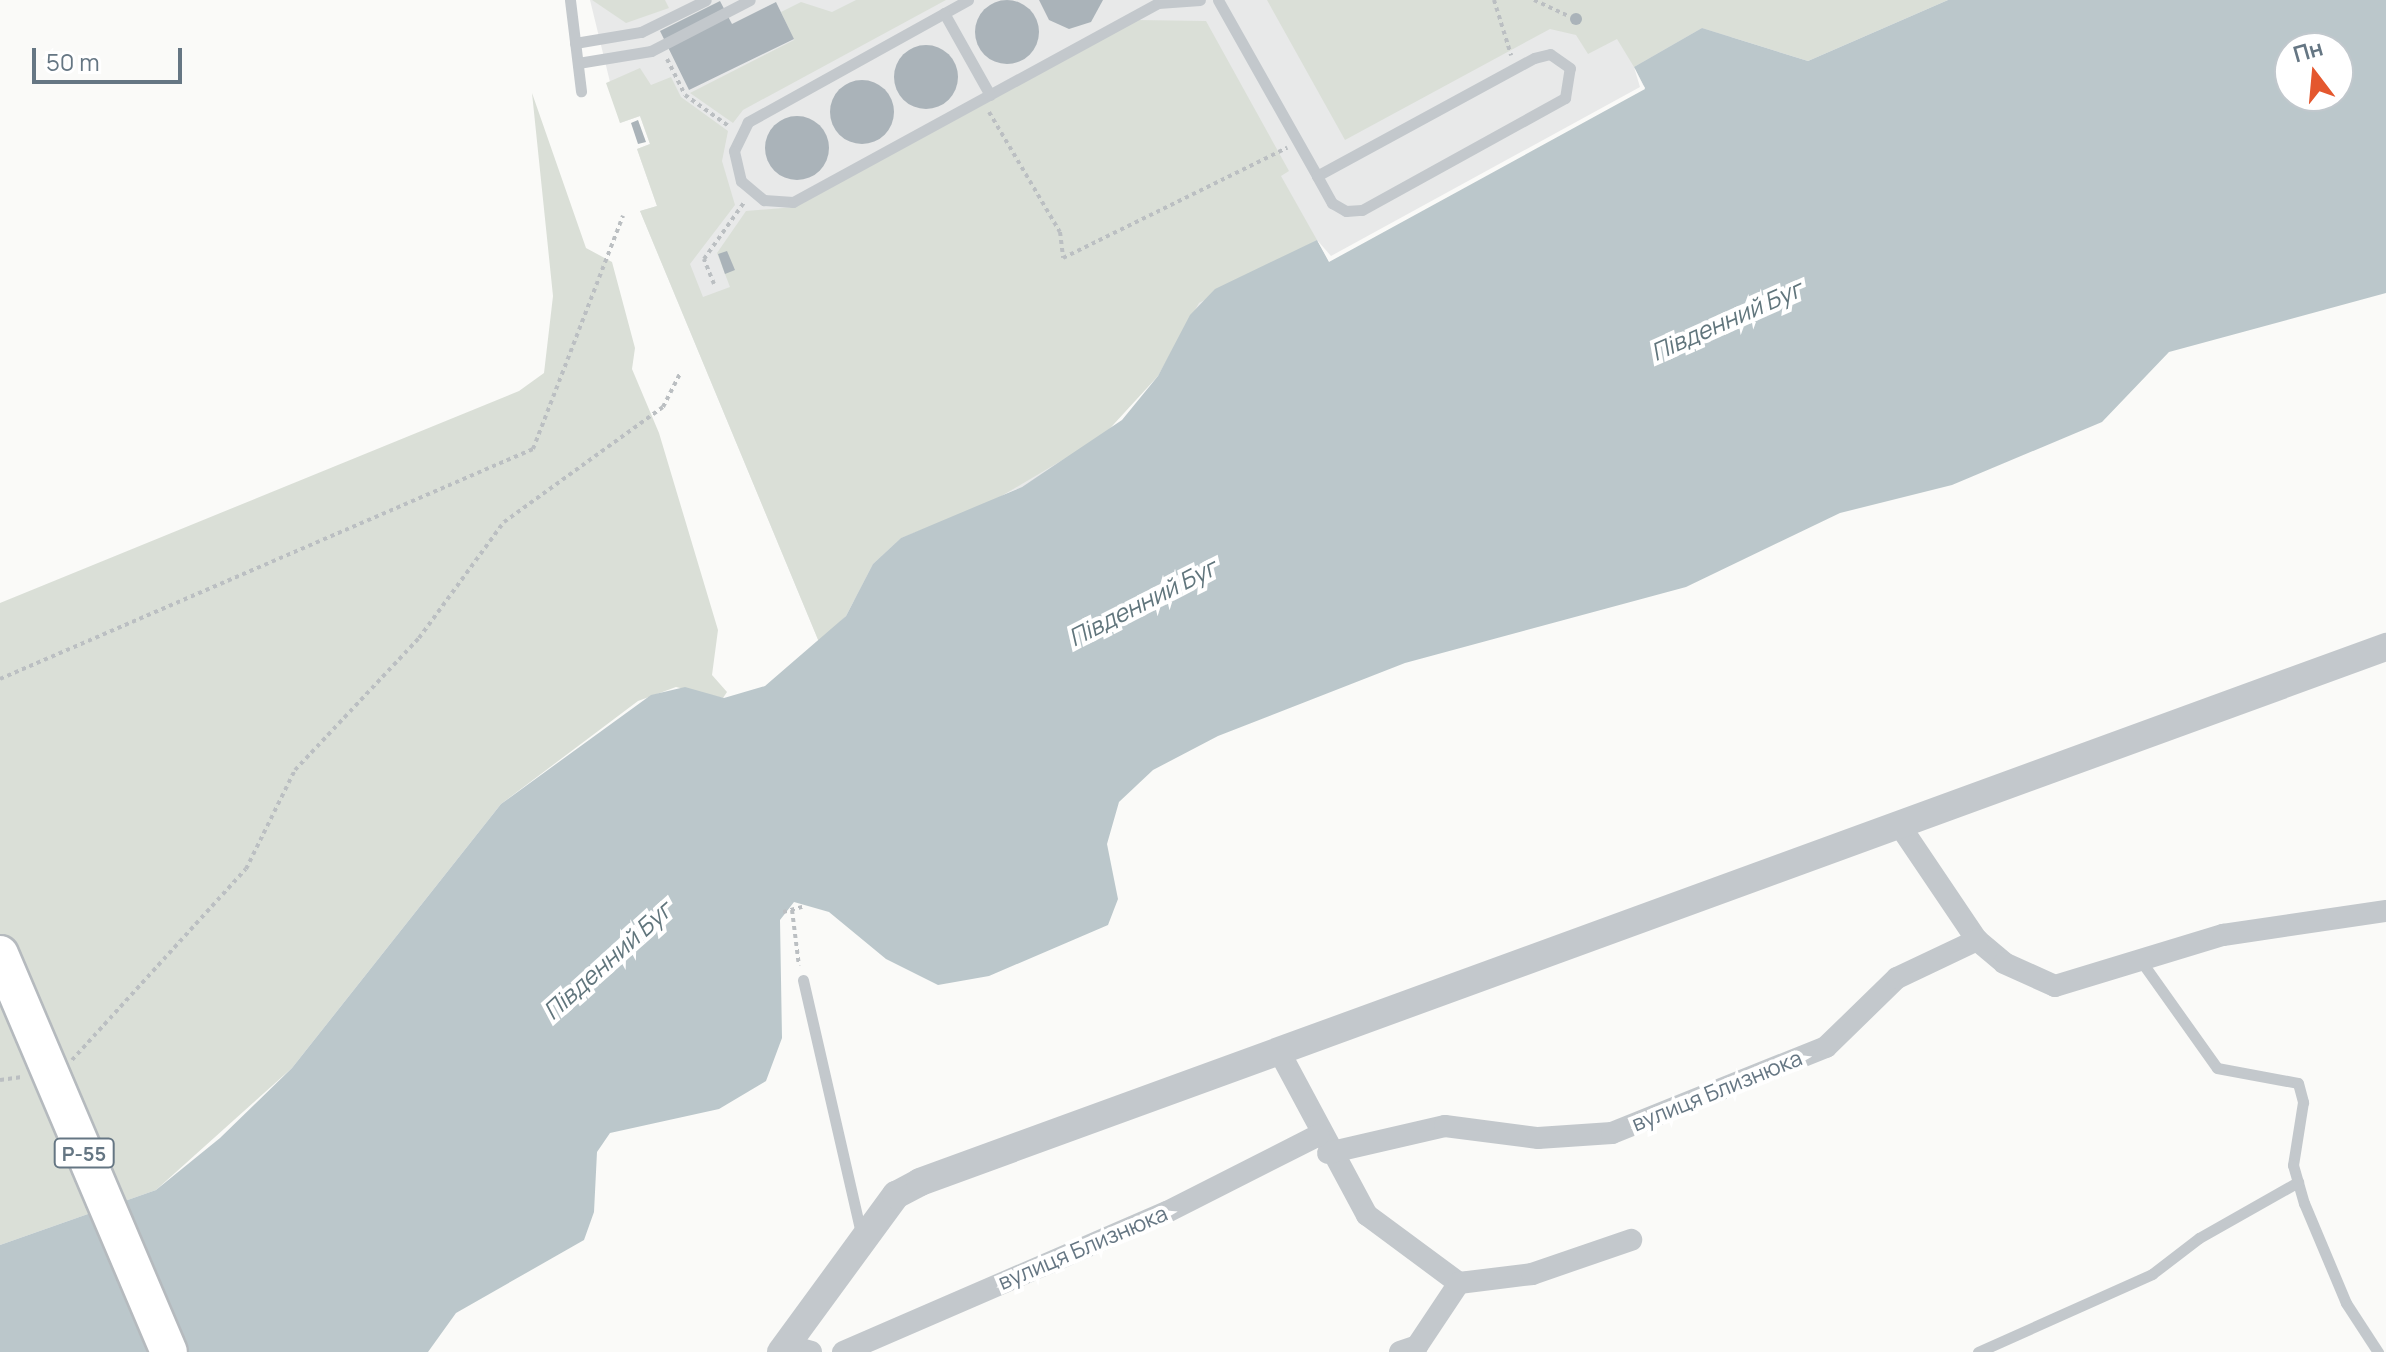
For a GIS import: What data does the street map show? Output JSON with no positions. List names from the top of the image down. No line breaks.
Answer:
{"streets":{"main road":["Р-55"],"street":["вулиця Близнюка"]},"water":["Південний Буг"],"scale_bar":"50 m","north":"top"}
